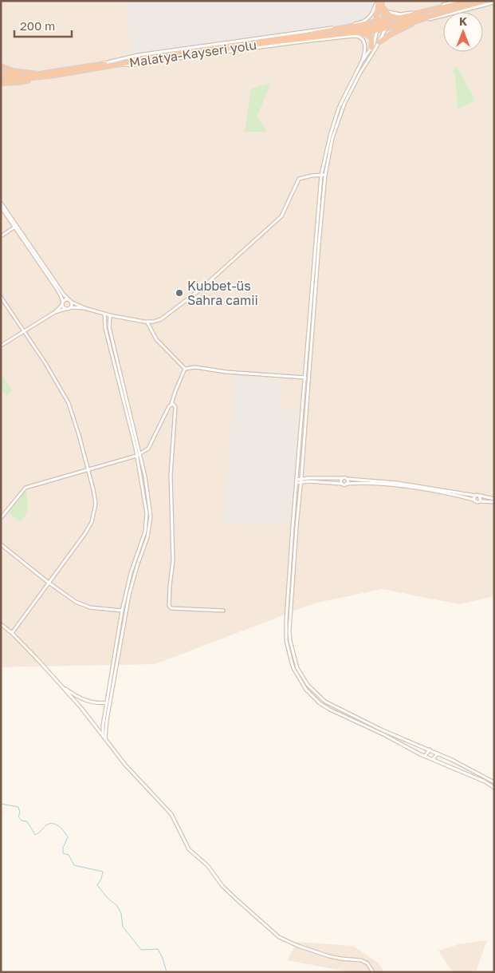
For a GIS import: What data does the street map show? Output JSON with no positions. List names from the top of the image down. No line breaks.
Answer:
{"streets":{"highway":["Malatya-Kayseri yolu"]},"places":["Kubbet-üs Sahra camii"],"scale_bar":"200 m","north":"top"}
